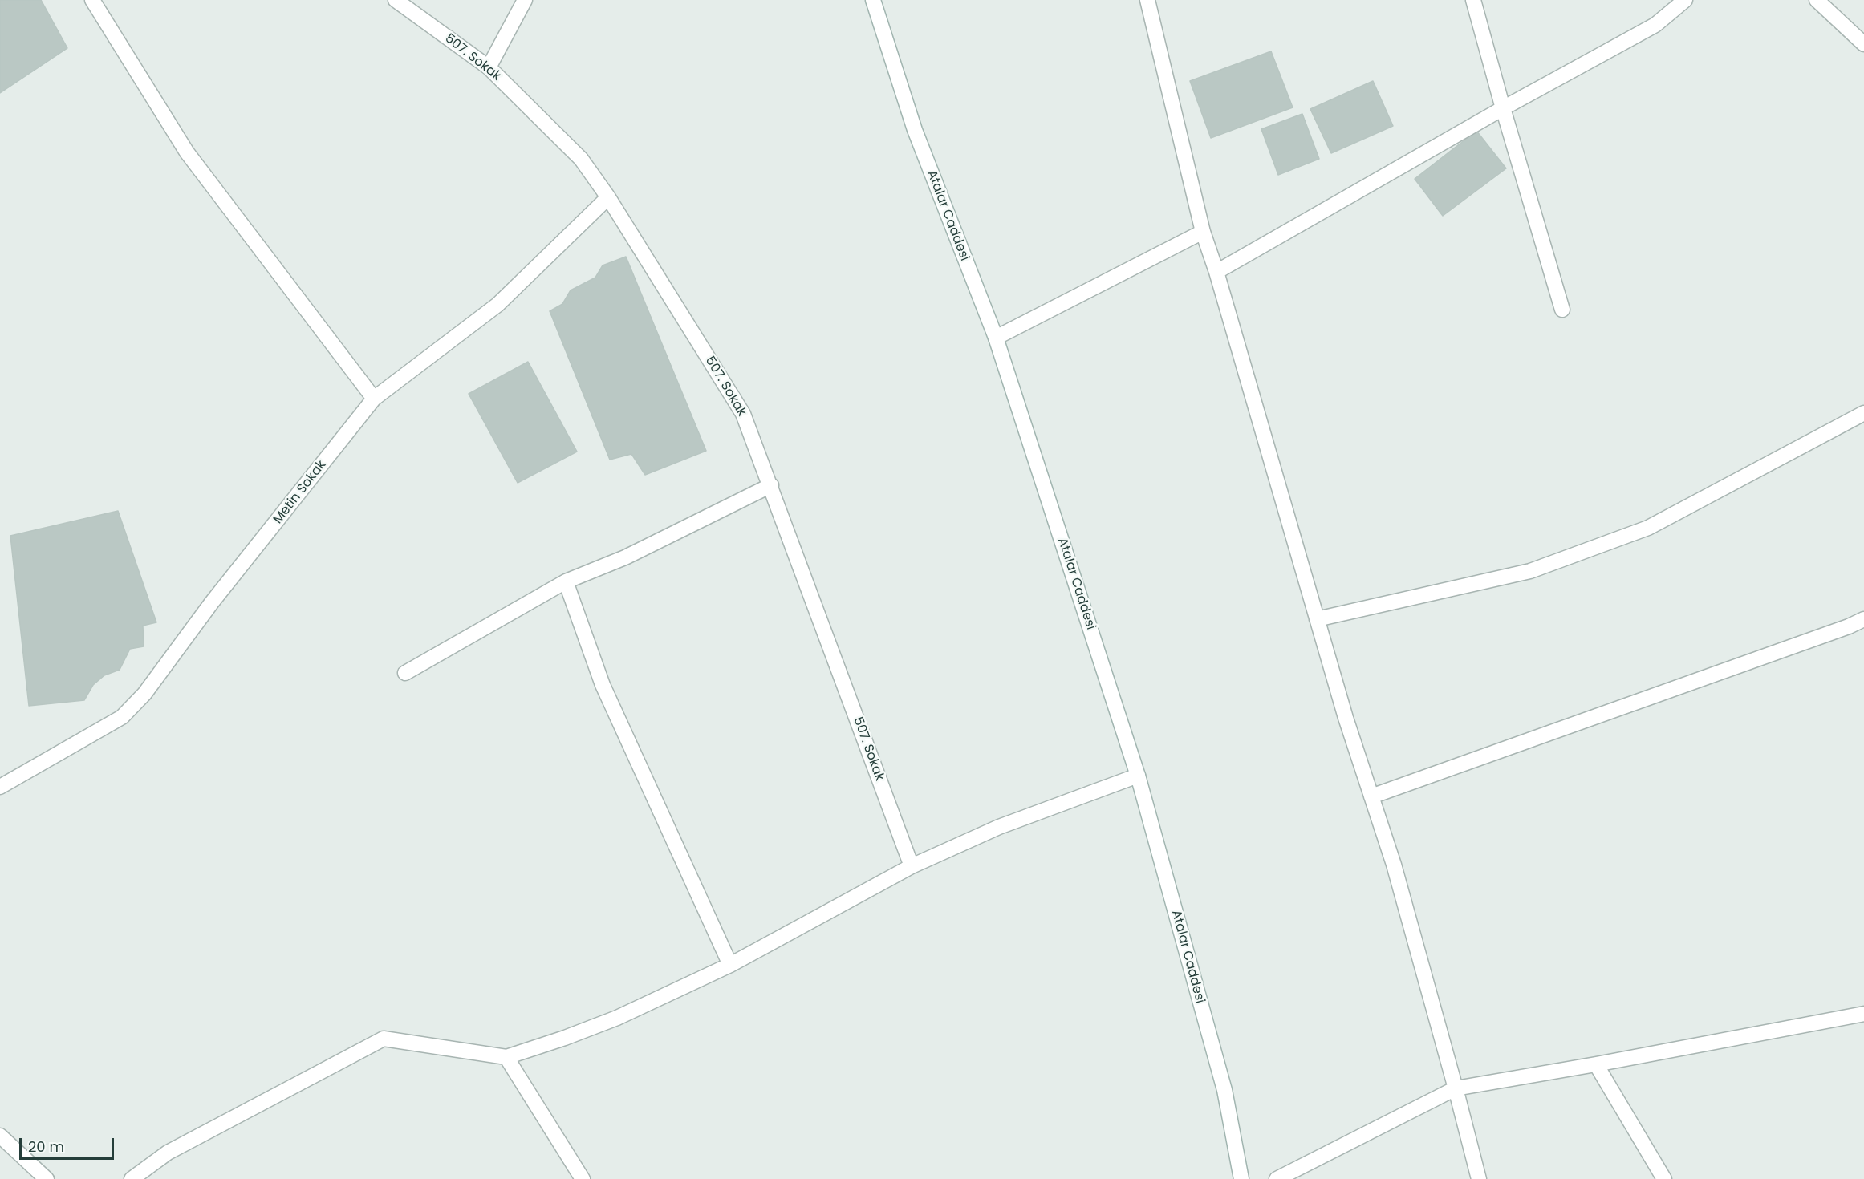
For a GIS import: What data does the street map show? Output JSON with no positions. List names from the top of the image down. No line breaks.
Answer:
{"streets":{"street":["507. Sokak","Atalar Caddesi","Metin Sokak"]},"crossings":[["507. Sokak","Metin Sokak"]],"scale_bar":"20 m"}
